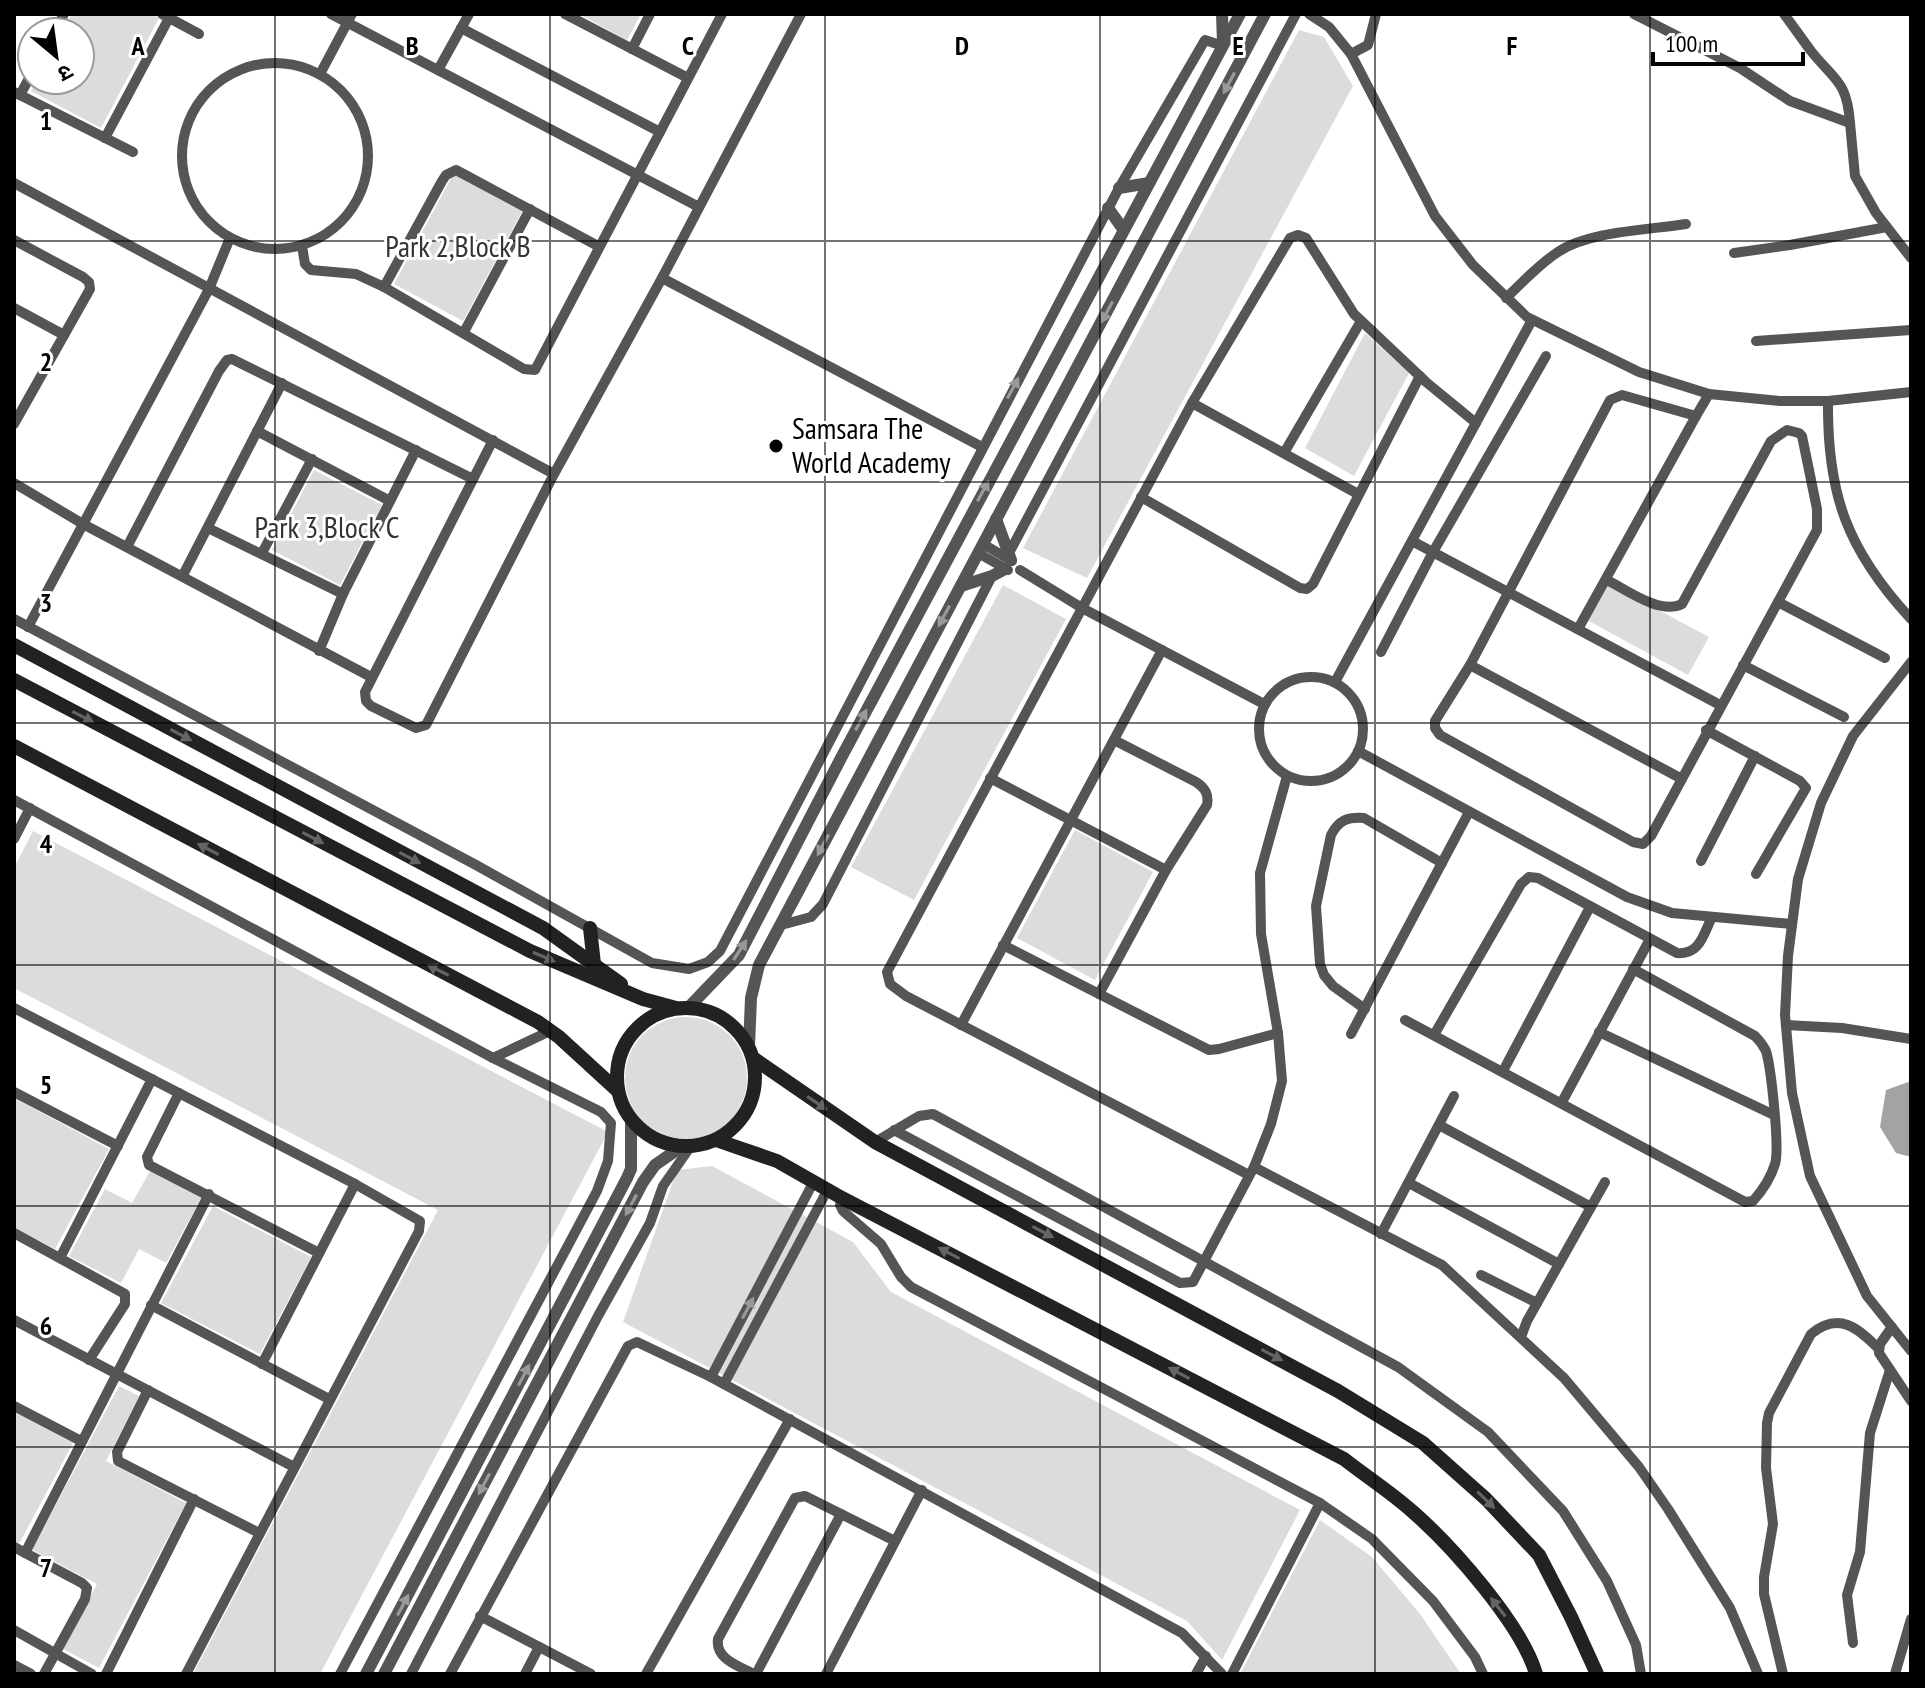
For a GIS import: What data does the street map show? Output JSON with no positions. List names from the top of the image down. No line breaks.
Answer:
{"parks":["Park 2,Block B","Park 3,Block C"],"places":["Samsara The World Academy"],"scale_bar":"100 m","north":"bottom right","grid":{"columns":["A","B","C","D","E","F"],"rows":["1","2","3","4","5","6","7"]}}
